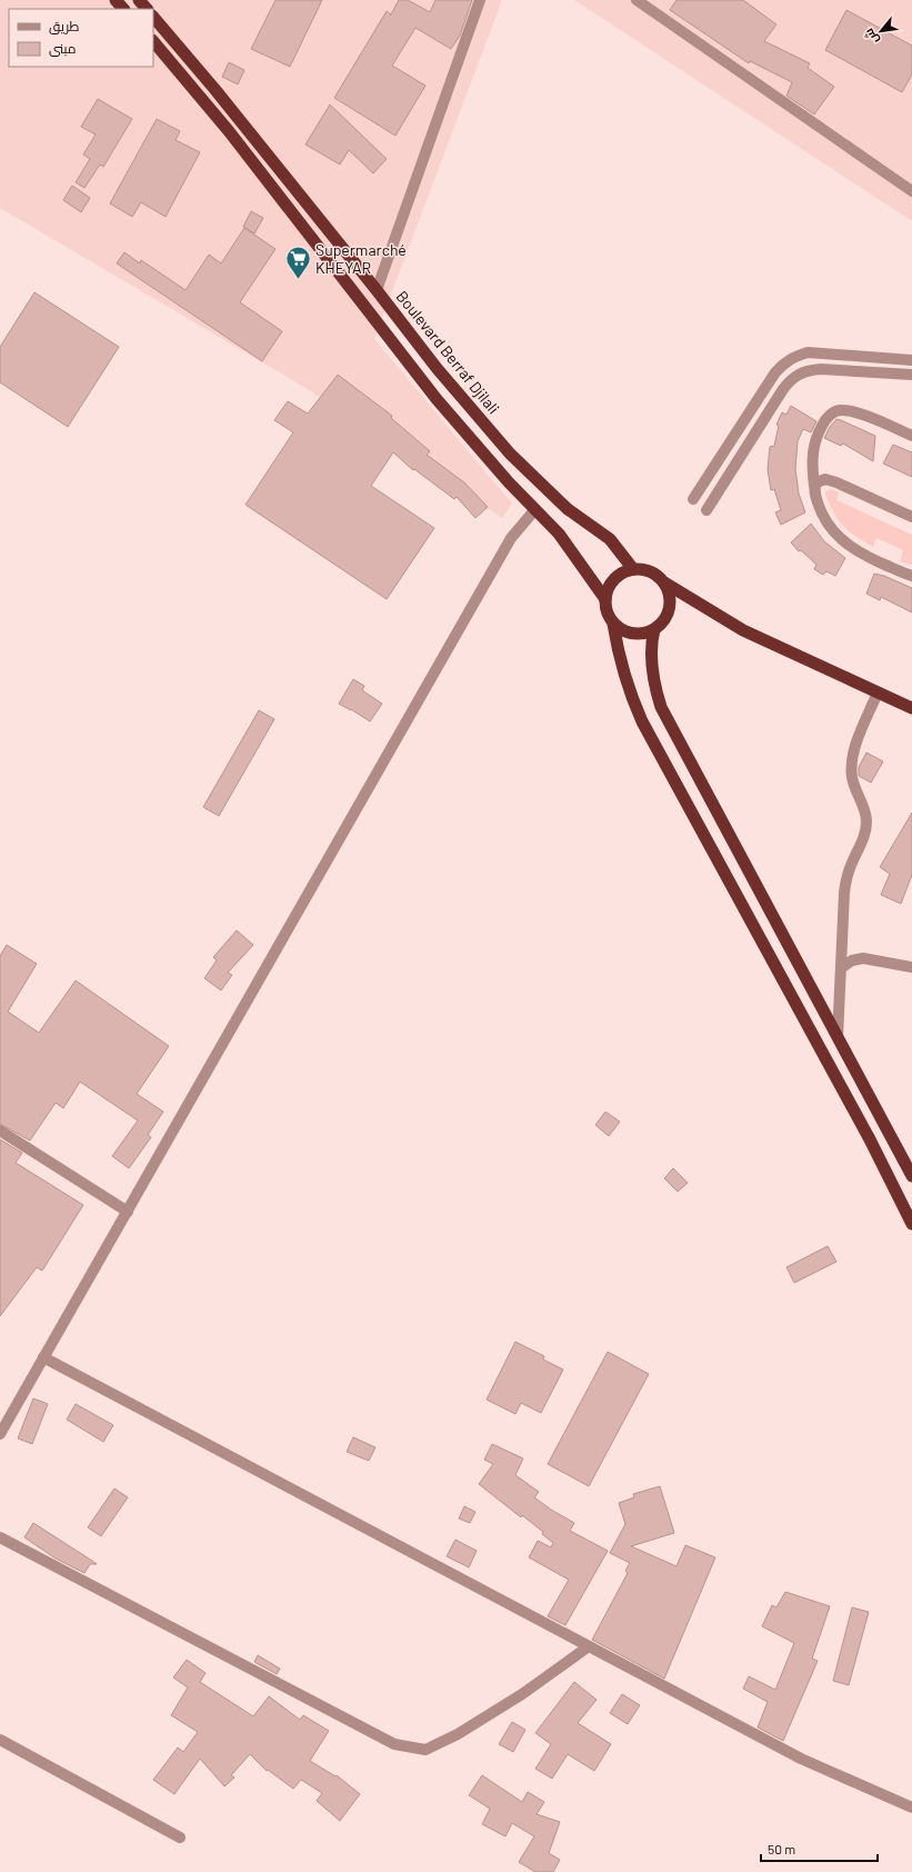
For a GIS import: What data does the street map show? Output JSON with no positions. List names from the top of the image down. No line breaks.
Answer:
{"streets":{"highway":["Boulevard Berraf Djilali"]},"places":{"supermarket":["Supermarché KHEYAR"]},"legend":["طريق","مبنى"],"scale_bar":"50 m","north":"bottom left"}
